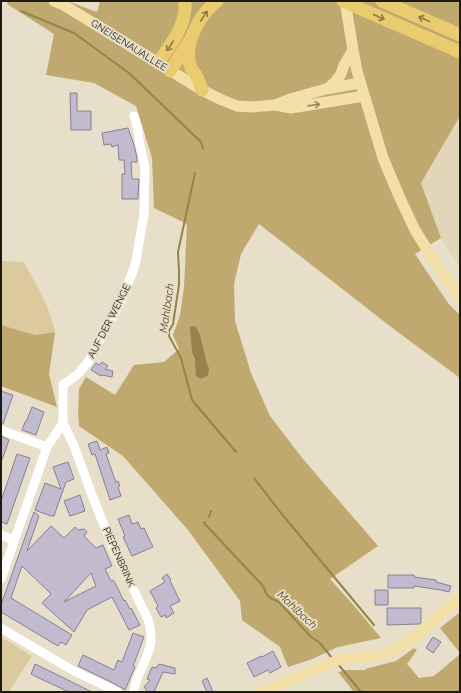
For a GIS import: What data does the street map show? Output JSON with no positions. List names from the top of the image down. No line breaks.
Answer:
{"streets":{"main road":["GNEISENAUALLEE"],"street":["AUF DER WENGE","PIEPENBRINK"]},"crossings":[["AUF DER WENGE","PIEPENBRINK"]],"water":["Mahlbach"]}
